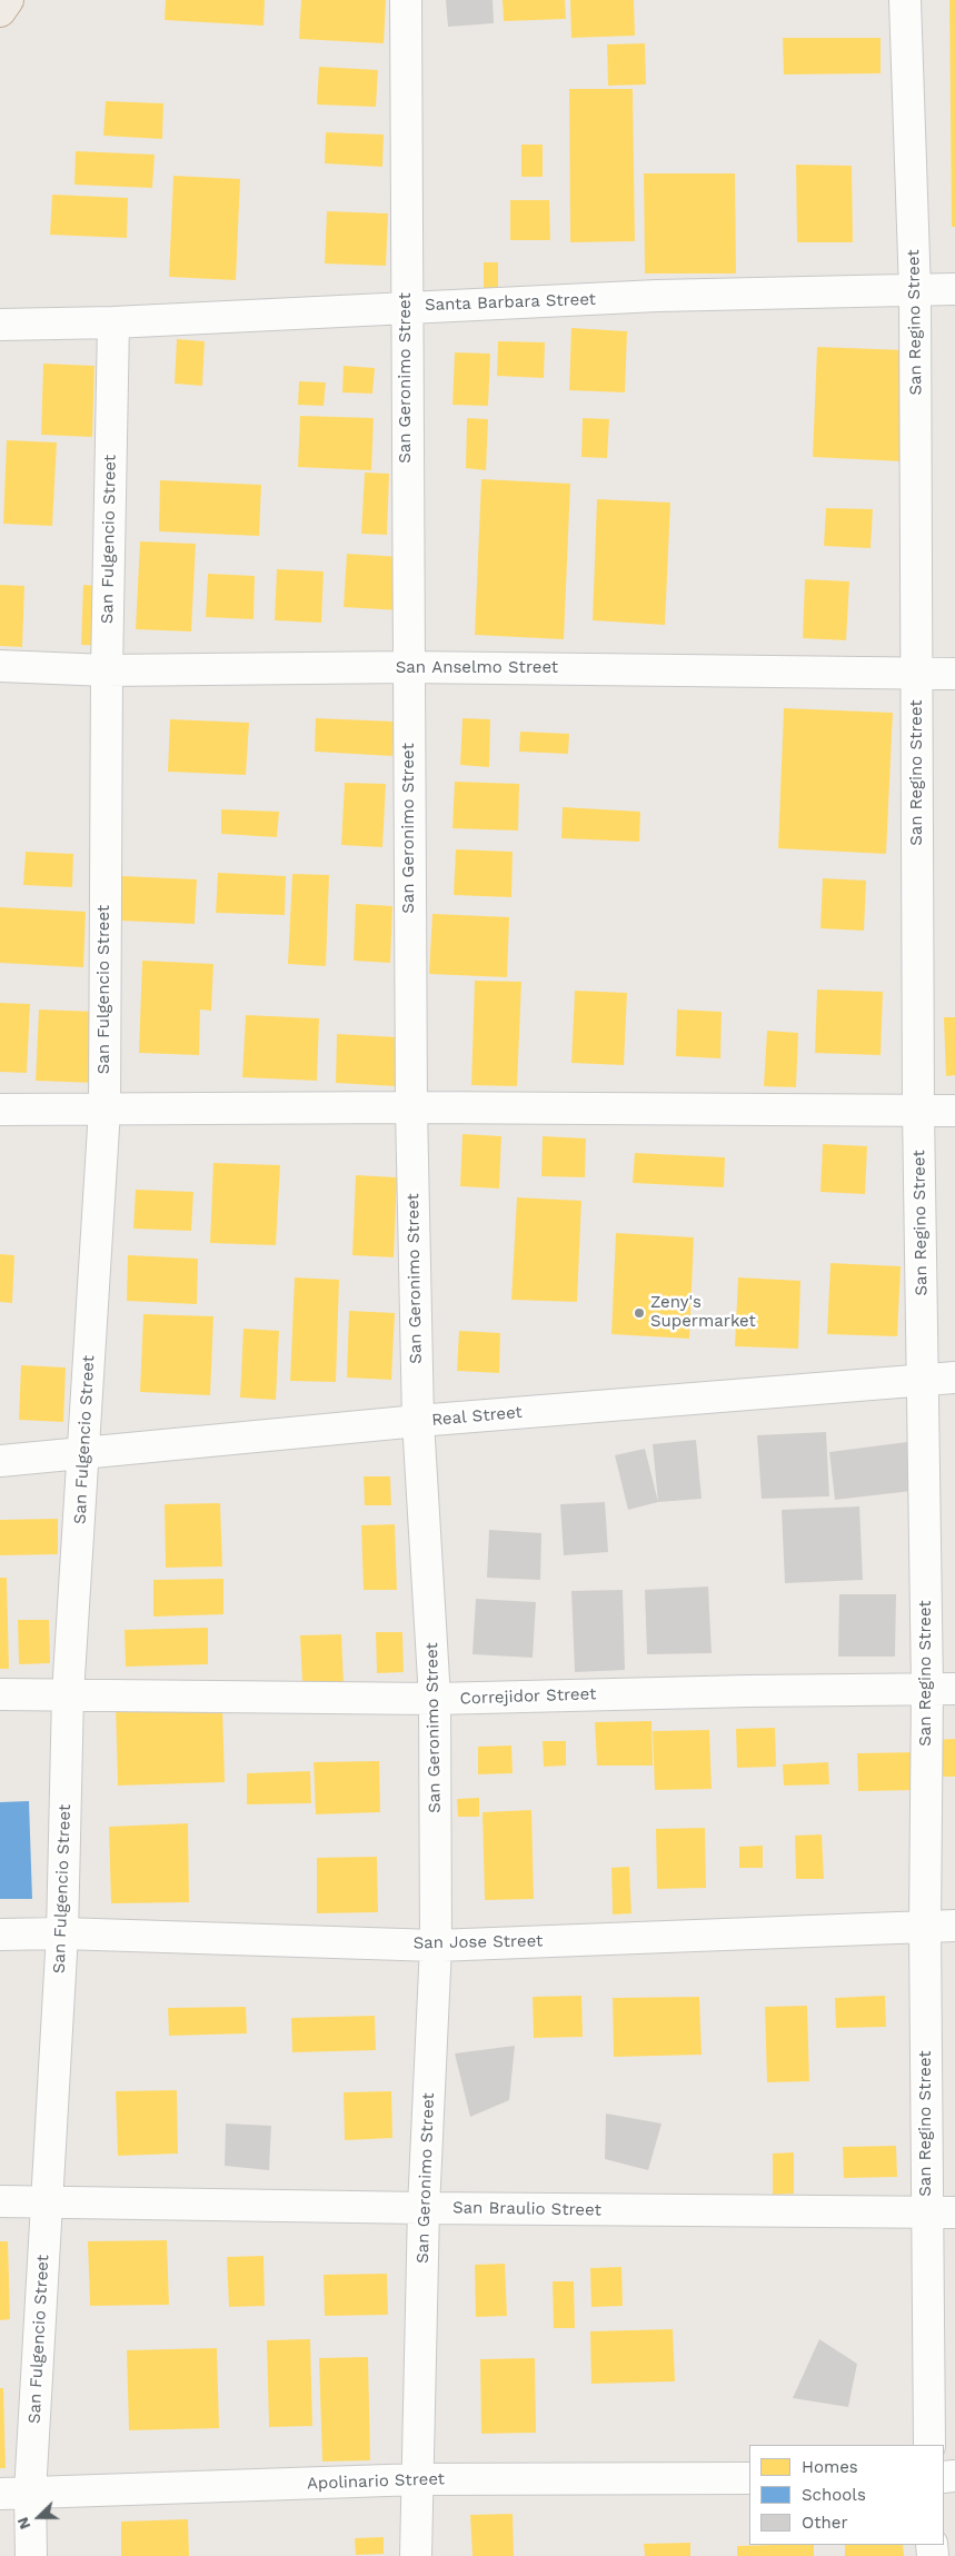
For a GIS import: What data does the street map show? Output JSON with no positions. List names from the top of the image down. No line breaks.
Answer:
{"streets":{"street":["Santa Barbara Street","San Regino Street","San Geronimo Street","San Fulgencio Street","San Anselmo Street","Real Street","Correjidor Street","San Jose Street","San Braulio Street","Apolinario Street"]},"crossings":[["Santa Barbara Street","San Regino Street"],["Santa Barbara Street","San Geronimo Street"],["Santa Barbara Street","San Fulgencio Street"],["San Regino Street","San Anselmo Street"],["San Regino Street","Real Street"],["San Regino Street","Correjidor Street"],["San Regino Street","San Jose Street"],["San Regino Street","San Braulio Street"],["San Geronimo Street","San Anselmo Street"],["San Geronimo Street","Real Street"],["San Geronimo Street","Correjidor Street"],["San Geronimo Street","San Jose Street"],["San Geronimo Street","San Braulio Street"],["San Geronimo Street","Apolinario Street"],["San Fulgencio Street","San Anselmo Street"],["San Fulgencio Street","Real Street"],["San Fulgencio Street","Correjidor Street"],["San Fulgencio Street","San Jose Street"],["San Fulgencio Street","San Braulio Street"],["San Fulgencio Street","Apolinario Street"]],"places":["Zeny's Supermarket"],"legend":["Homes","Schools","Other"],"north":"left"}
